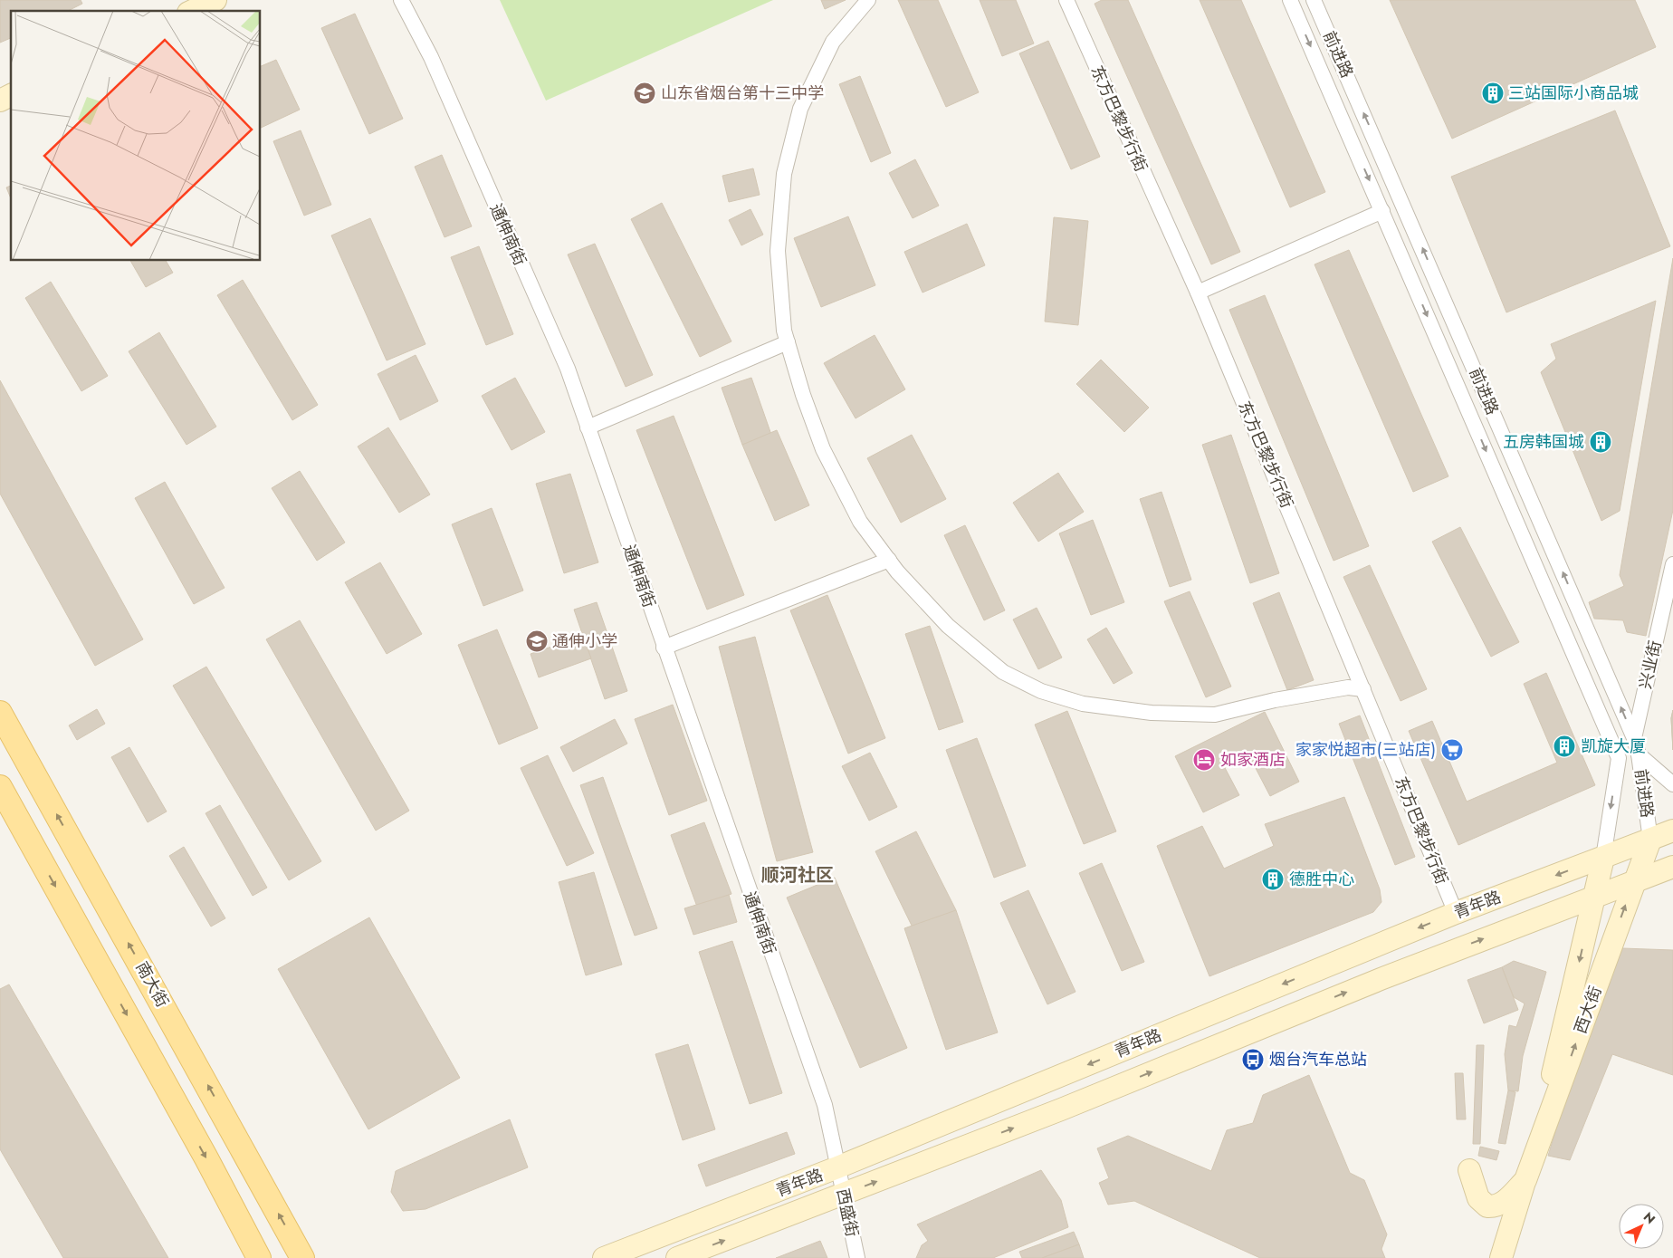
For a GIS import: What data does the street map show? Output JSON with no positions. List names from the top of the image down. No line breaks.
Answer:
{"streets":{"main road":["青年路","南大街","西大街"],"street":["前进路","东方巴黎步行街","通伸南街","兴业街","西盛街"]},"crossings":[["前进路","兴业街"],["前进路","青年路"],["前进路","西大街"],["东方巴黎步行街","青年路"],["通伸南街","青年路"],["通伸南街","西盛街"],["青年路","西大街"],["青年路","西盛街"]],"districts":["顺河社区"],"places":{"school or university":["山东省烟台第十三中学","通伸小学"],"building":["三站国际小商品城","五房韩国城","凯旋大厦","德胜中心"],"supermarket":["家家悦超市(三站店)"],"hotel":["如家酒店"],"bus stop":["烟台汽车总站"]},"north":"top right"}
